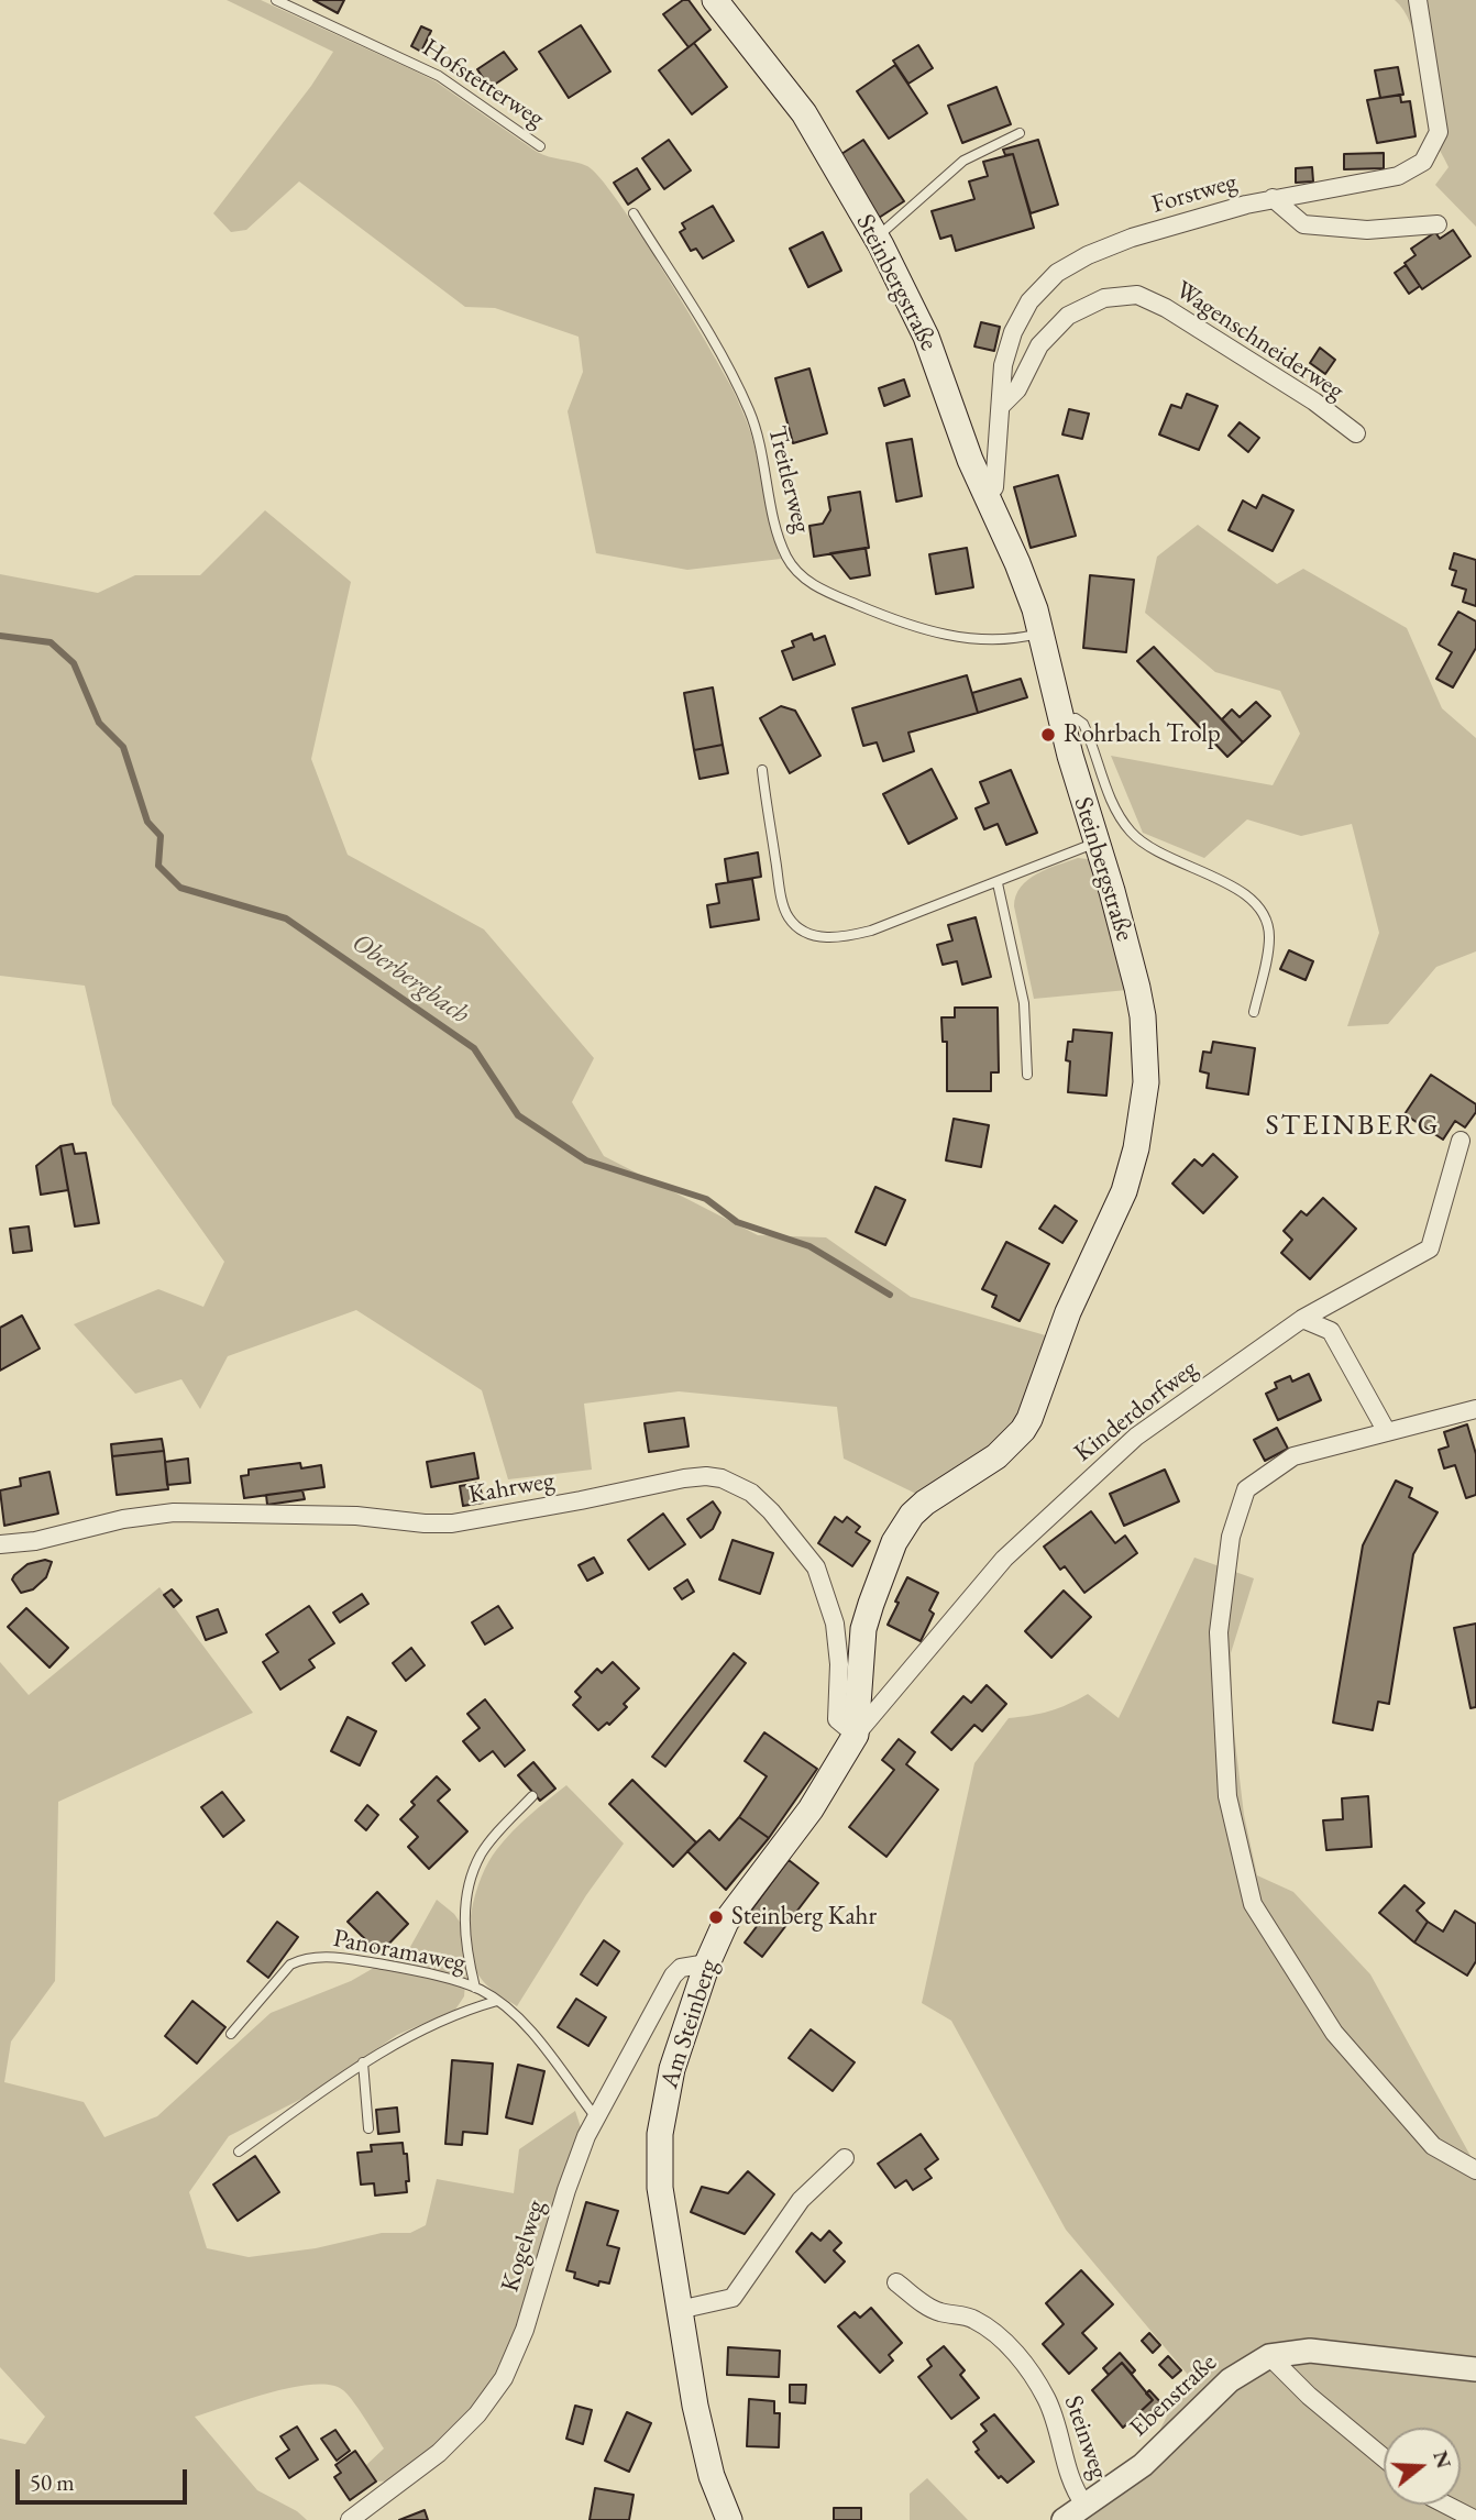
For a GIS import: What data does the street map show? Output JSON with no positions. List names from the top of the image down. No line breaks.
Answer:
{"streets":{"main road":["Steinbergstraße","Am Steinberg"],"street":["Forstweg","Wagenschneiderweg","Kinderdorfweg","Kahrweg","Kogelweg","Ebenstraße","Steinweg"],"lane":["Hofstetterweg","Treitlerweg","Panoramaweg"]},"crossings":[["Forstweg","Steinbergstraße"],["Forstweg","Wagenschneiderweg"],["Steinbergstraße","Treitlerweg"],["Steinbergstraße","Kinderdorfweg"],["Steinbergstraße","Kahrweg"],["Steinbergstraße","Am Steinberg"],["Kinderdorfweg","Kahrweg"],["Kinderdorfweg","Am Steinberg"],["Kahrweg","Am Steinberg"],["Panoramaweg","Kogelweg"],["Am Steinberg","Kogelweg"],["Ebenstraße","Steinweg"]],"districts":["STEINBERG"],"water":["Oberbergbach"],"places":["Rohrbach Trolp","Steinberg Kahr"],"scale_bar":"50 m","north":"right"}
